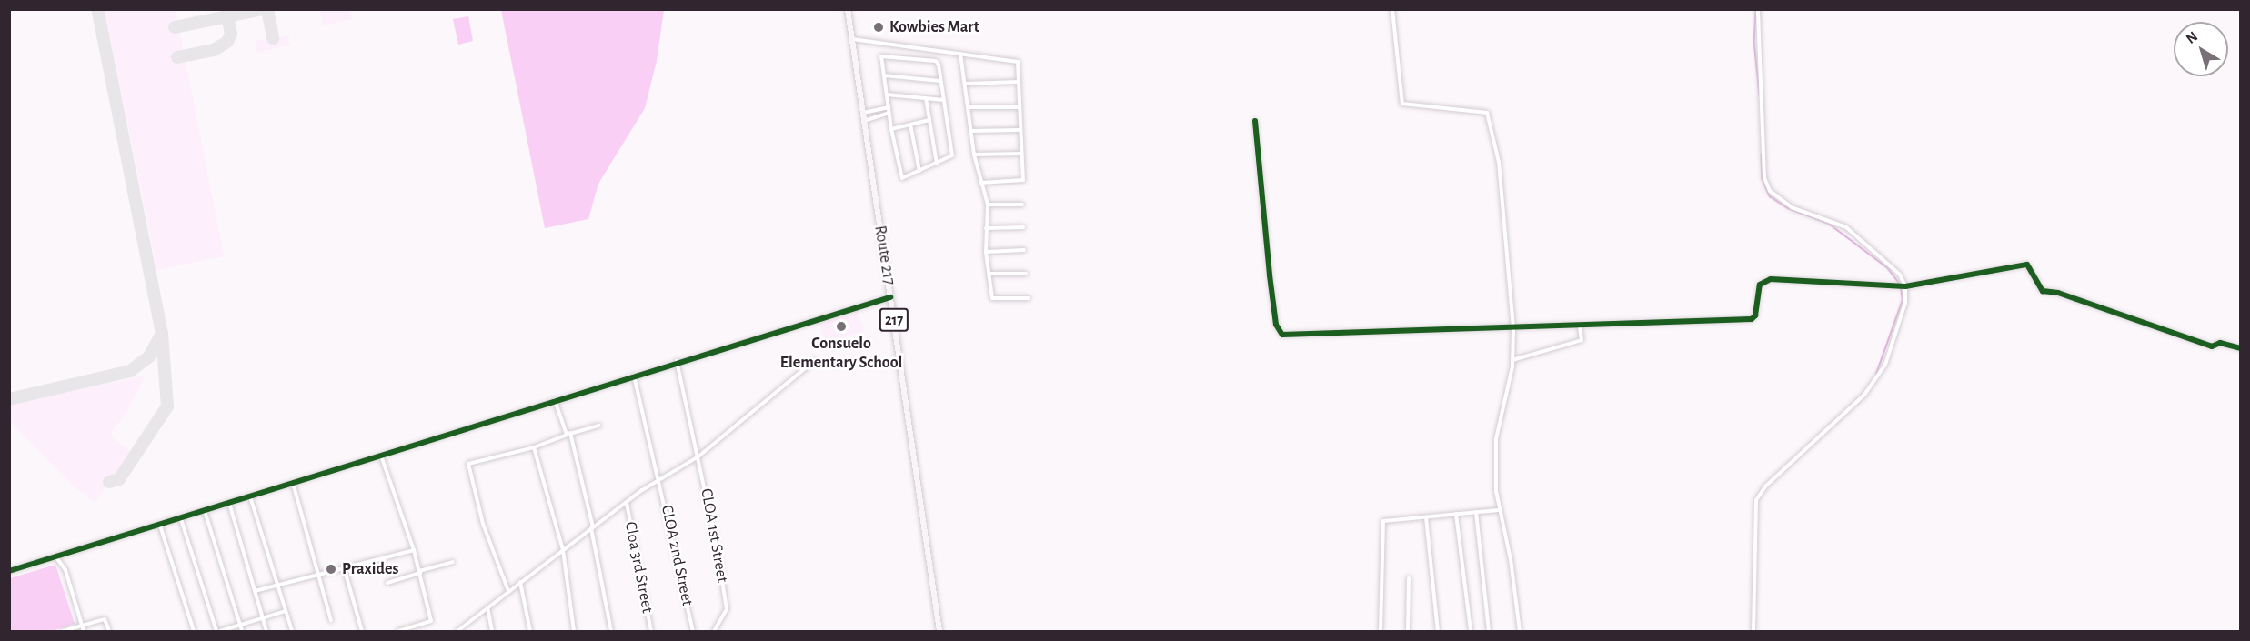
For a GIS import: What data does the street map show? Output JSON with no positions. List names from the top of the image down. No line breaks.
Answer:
{"streets":{"main road":["Route 217","217"],"street":["CLOA 1st Street","CLOA 2nd Street","Cloa 3rd Street"]},"places":["Kowbies Mart","Consuelo Elementary School","Praxides"],"north":"top left"}
